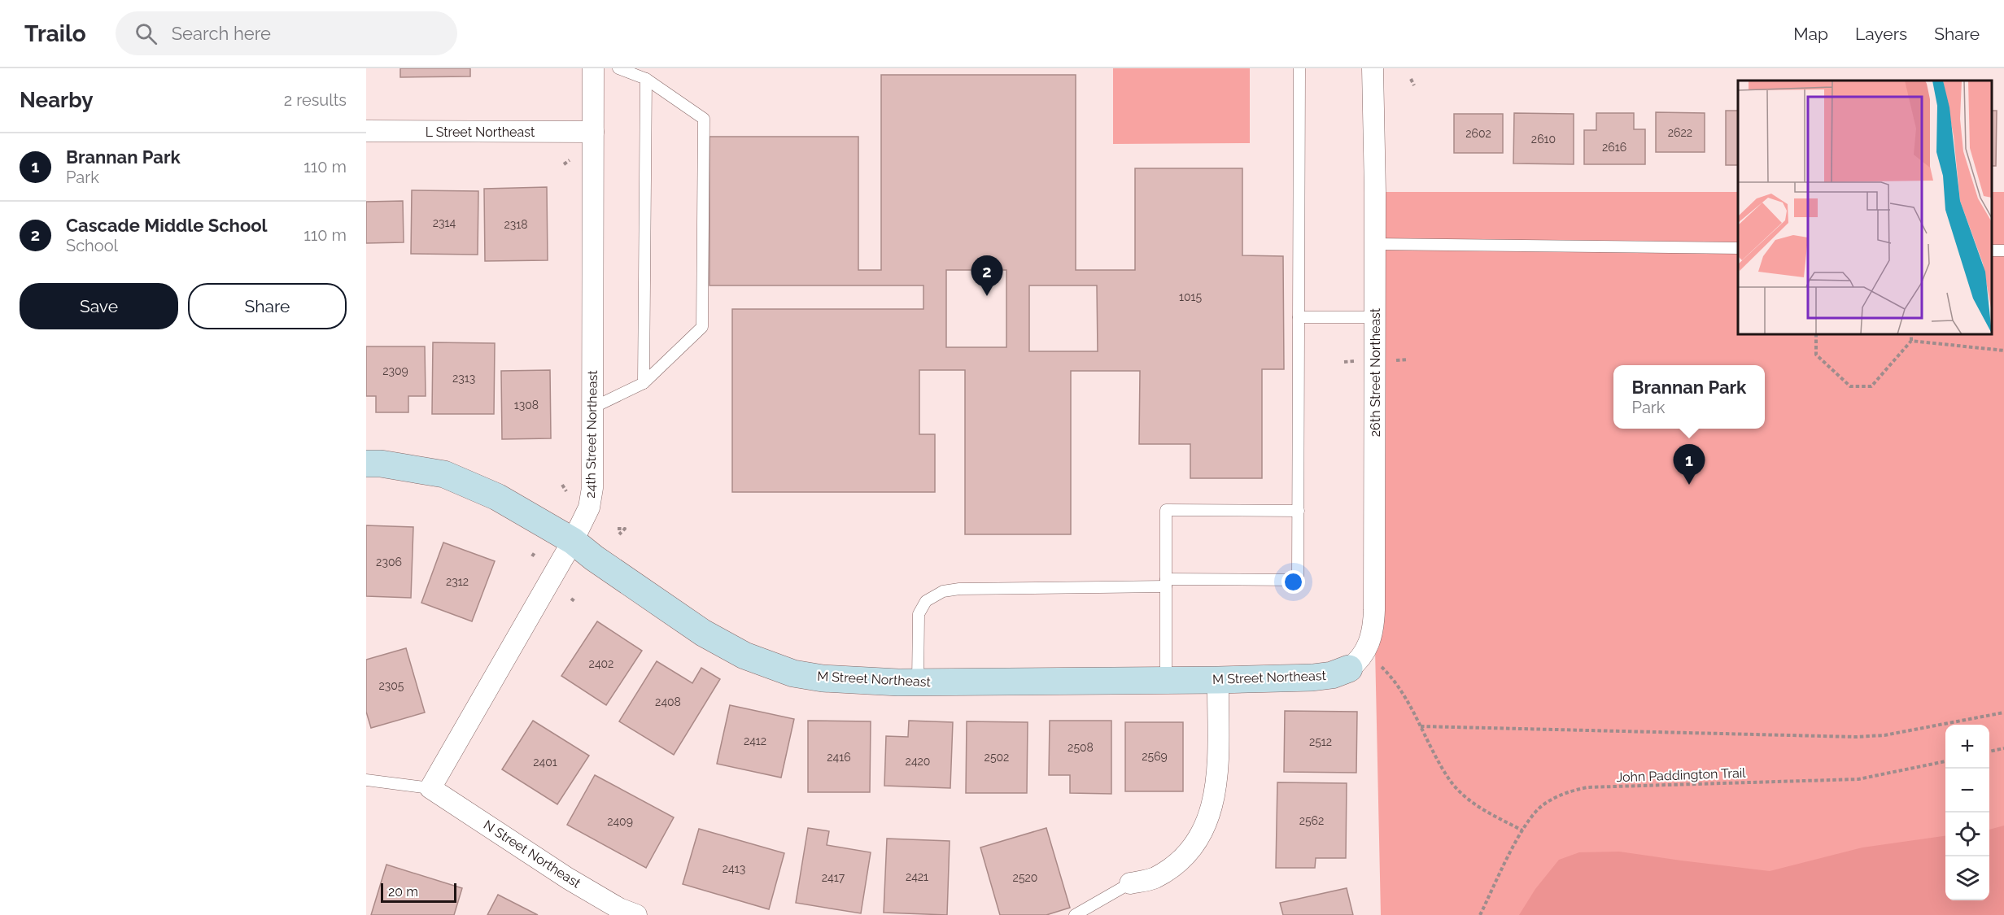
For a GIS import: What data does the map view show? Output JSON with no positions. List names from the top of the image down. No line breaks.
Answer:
{"streets":{"street":["L Street Northeast","26th Street Northeast","24th Street Northeast","M Street Northeast","N Street Northeast"],"path":["John Paddington Trail"]},"crossings":[["L Street Northeast","24th Street Northeast"],["26th Street Northeast","M Street Northeast"],["24th Street Northeast","M Street Northeast"],["24th Street Northeast","N Street Northeast"]],"house_numbers":["2622","2602","2610","2616","2314","2318","1015","2309","2313","1308","2306","2312","2402","2305","2408","2412","2512","2508","2569","2416","2502","2420","2401","2562","2409","2413","2421","2417","2520"],"scale_bar":"20 m","page":{"header":"Trailo","search":"Search here","nav":["Map","Layers","Share"],"heading":["Nearby","2 results"],"list":[{"mark":"1","name":"Brannan Park","note":"Park","value":"110 m"},{"mark":"2","name":"Cascade Middle School","note":"School","value":"110 m"}],"pins":["2","1"],"buttons":["Save","Share"],"popup":["Brannan Park","Park"],"map_buttons":["+","−"],"scale":"20 m"}}
